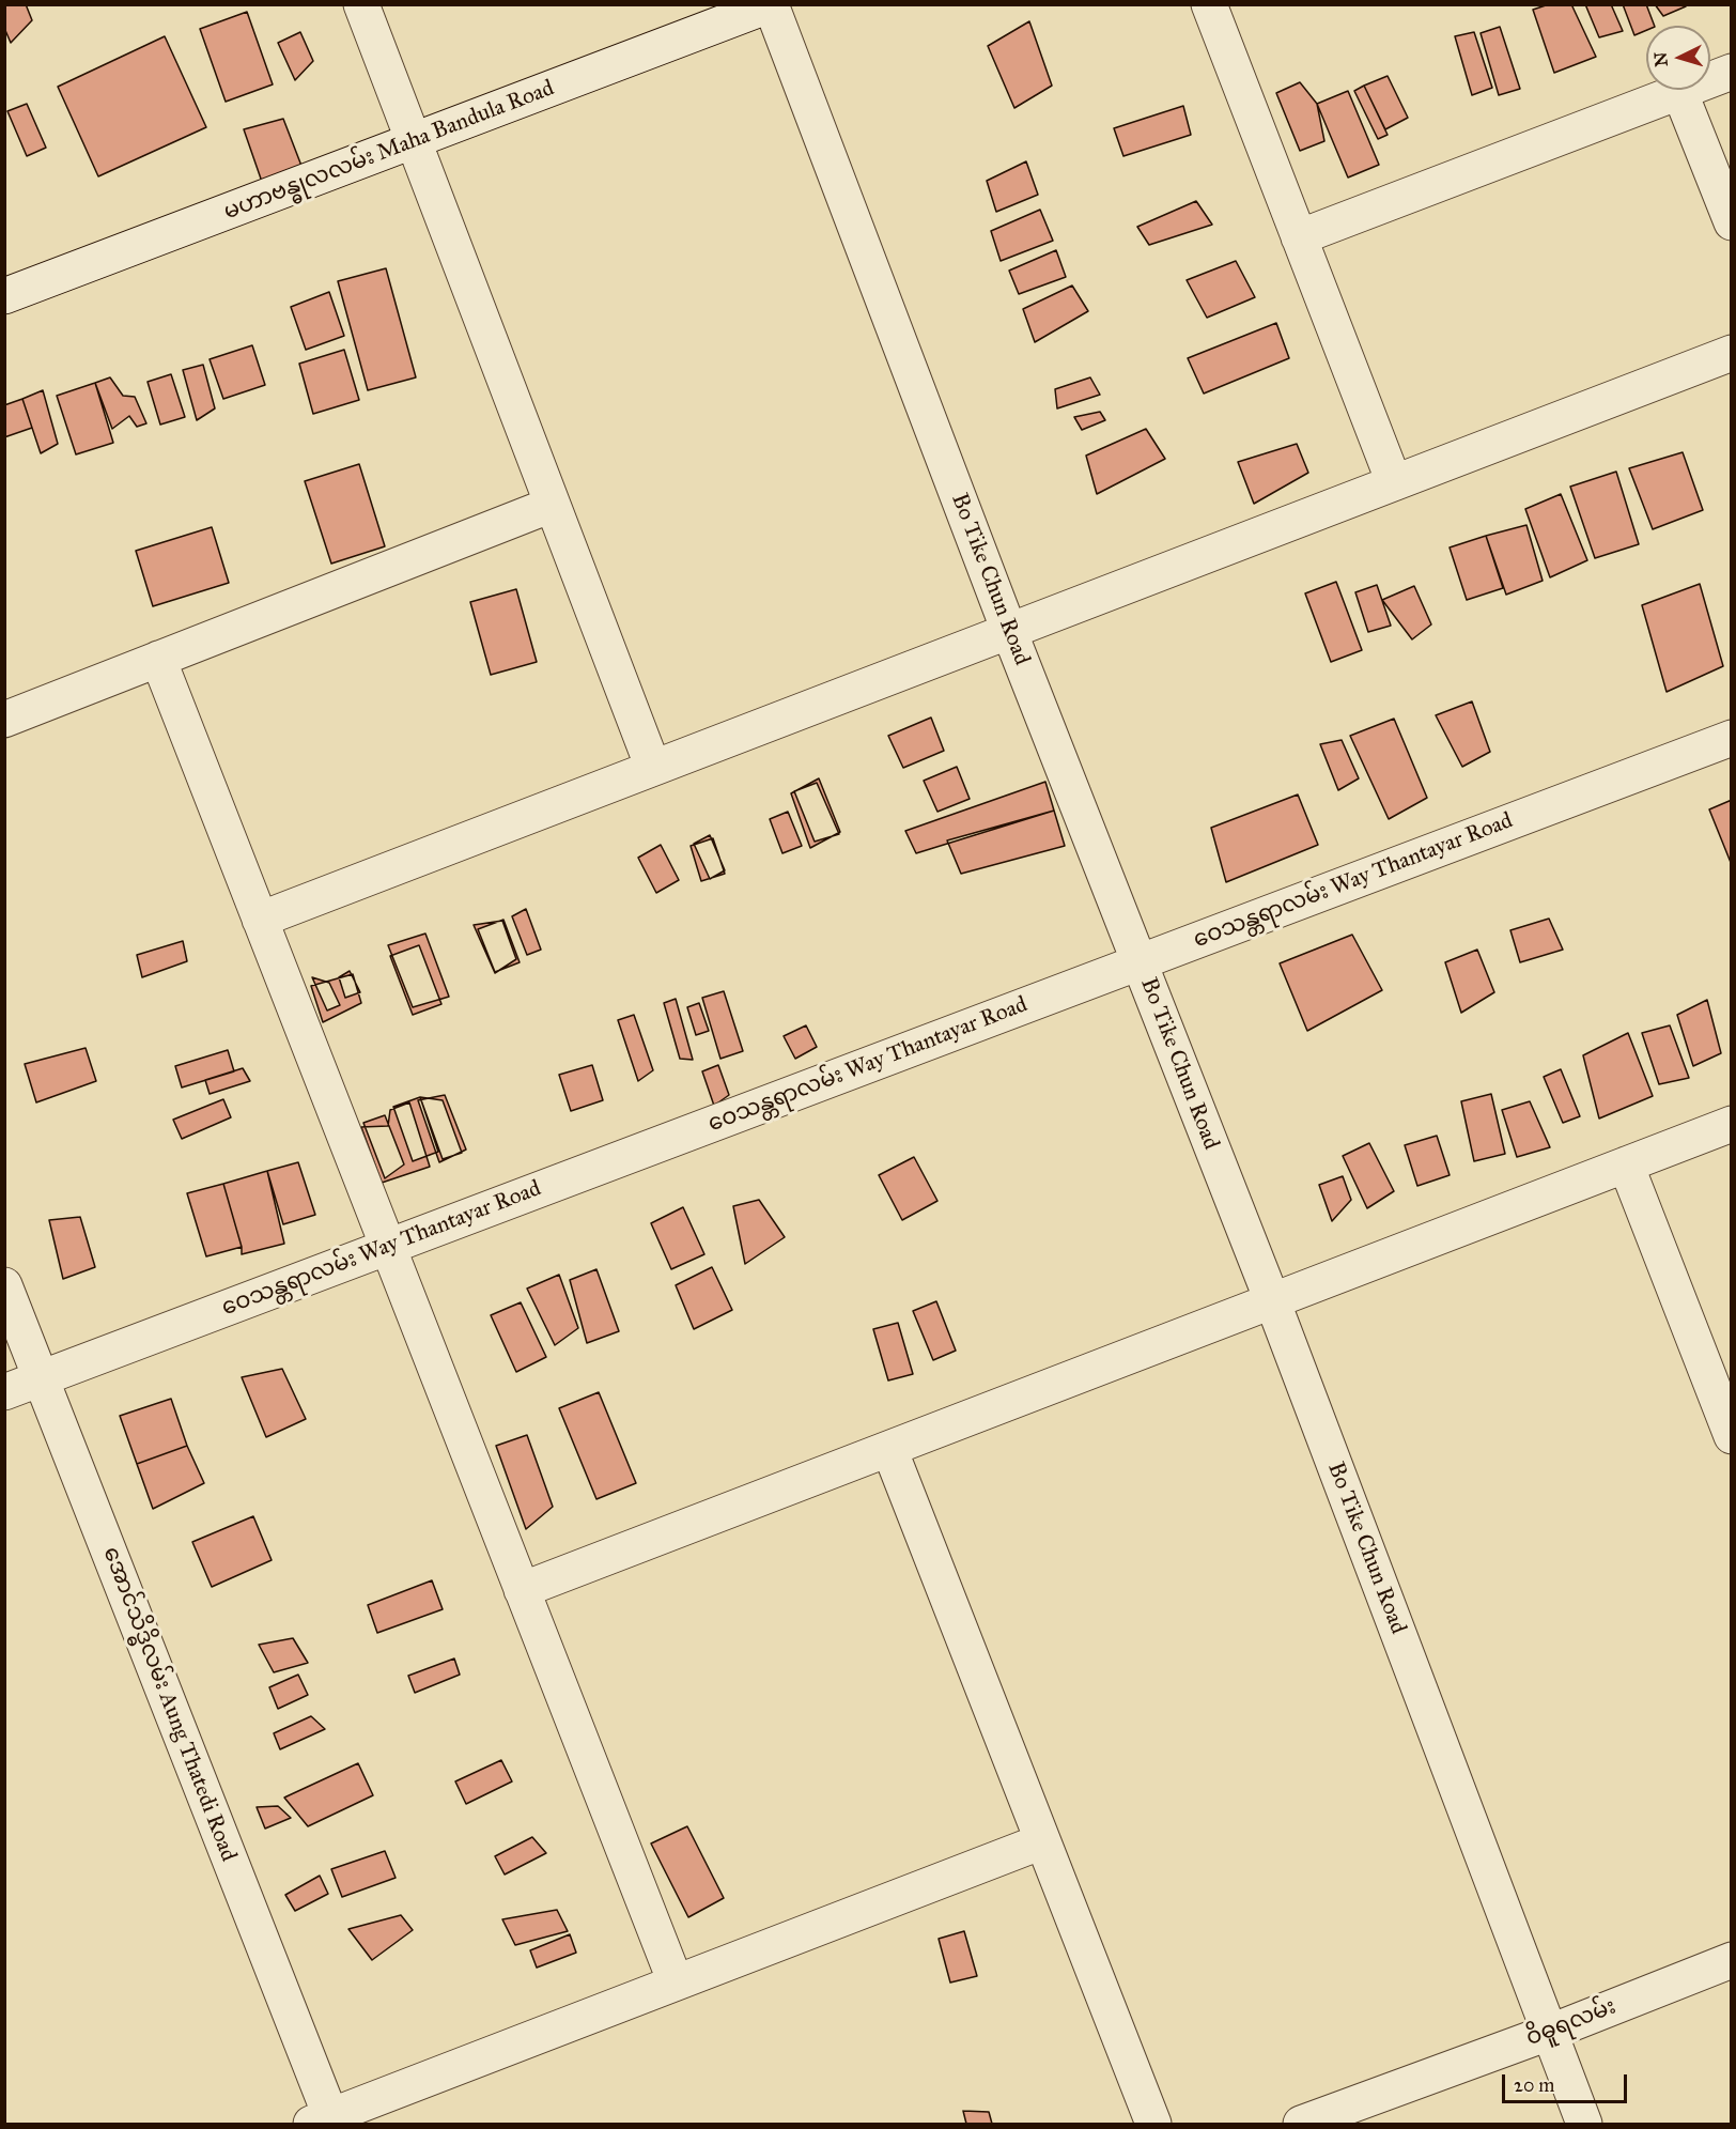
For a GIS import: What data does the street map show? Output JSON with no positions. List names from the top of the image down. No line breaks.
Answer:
{"streets":{"street":["မဟာဗန္ဓုလလမ်း Maha Bandula Road","Bo Tike Chun Road","ဝေသန္တရာလမ်း Way Thantayar Road","အောင်သိဒ္ဓိလမ်း Aung Thatedi Road","ဝိဓူရလမ်း"]},"crossings":[["မဟာဗန္ဓုလလမ်း Maha Bandula Road","Bo Tike Chun Road"],["Bo Tike Chun Road","ဝေသန္တရာလမ်း Way Thantayar Road"],["Bo Tike Chun Road","ဝိဓူရလမ်း"],["ဝေသန္တရာလမ်း Way Thantayar Road","အောင်သိဒ္ဓိလမ်း Aung Thatedi Road"]],"scale_bar":"20 m","north":"left"}
